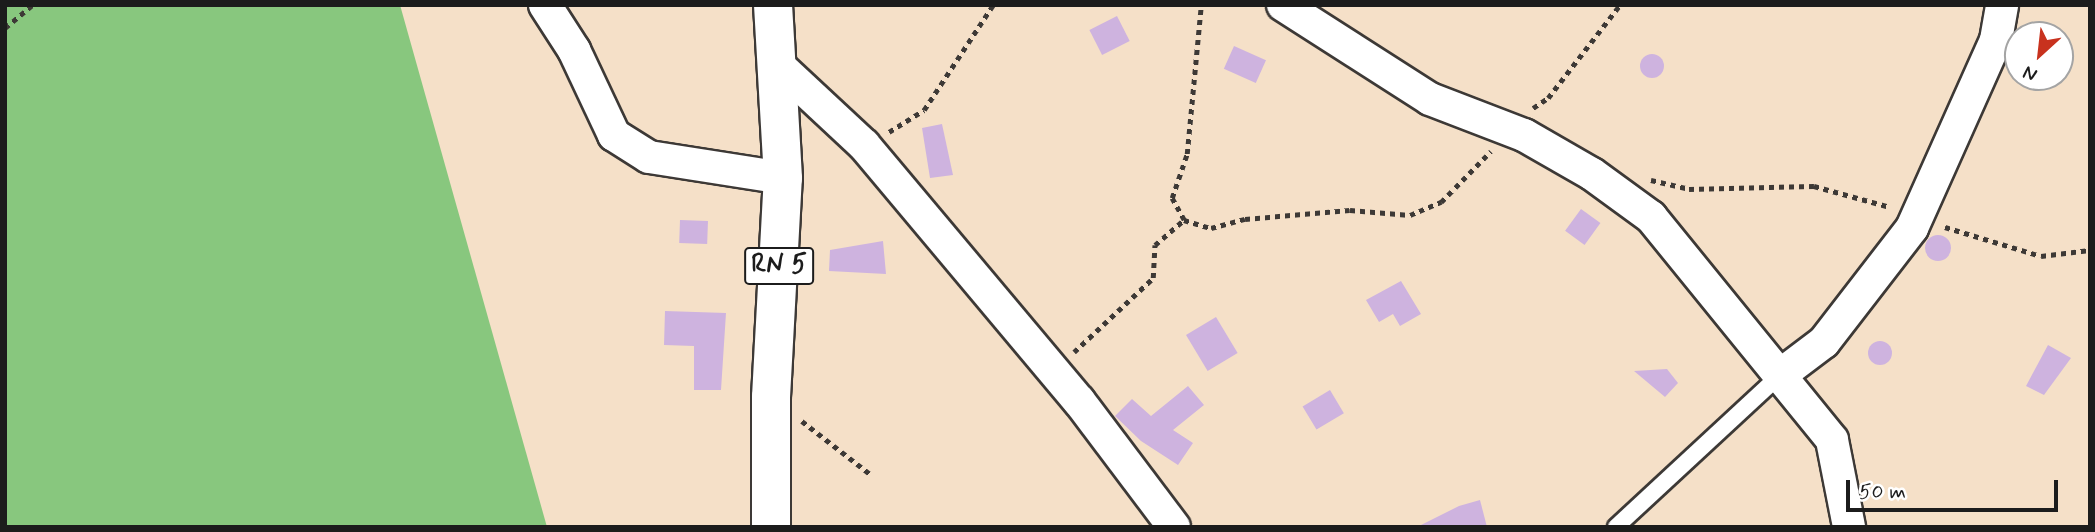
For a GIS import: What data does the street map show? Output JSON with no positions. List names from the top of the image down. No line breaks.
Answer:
{"streets":{"main road":["RN 5"]},"scale_bar":"50 m","north":"bottom left"}
